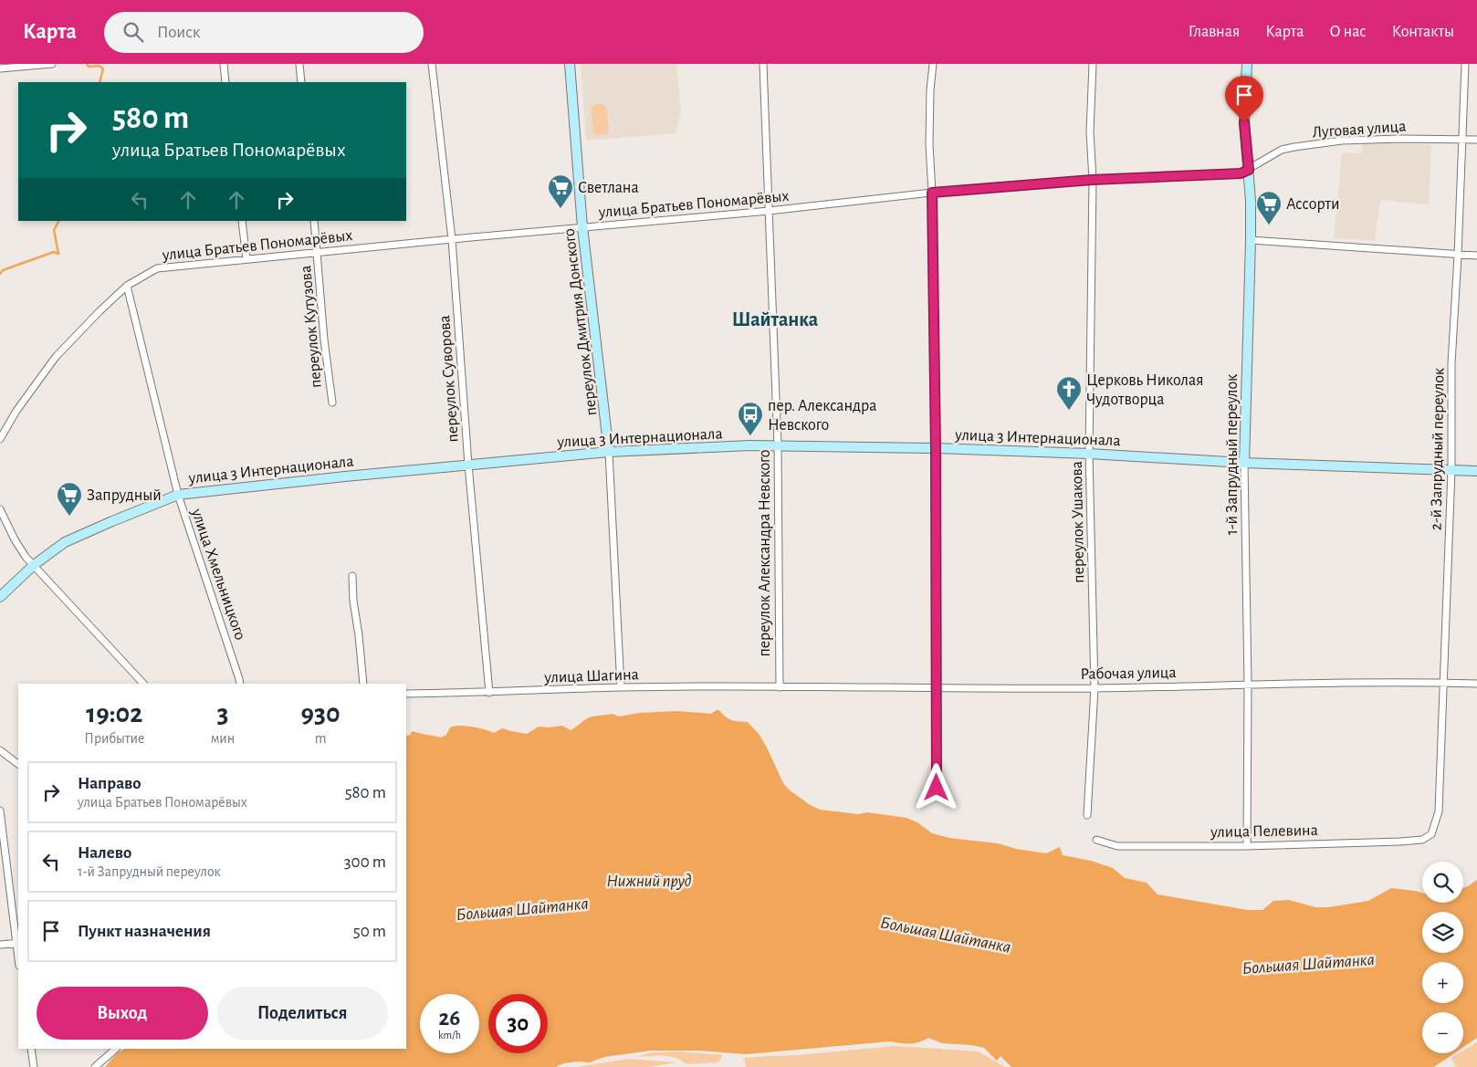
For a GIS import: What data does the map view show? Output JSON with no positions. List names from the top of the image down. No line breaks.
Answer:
{"streets":{"street":["Луговая улица","улица Братьев Пономарёвых","переулок Дмитрия Донского","переулок Кутузова","переулок Суворова","улица 3 Интернационала","2-й Запрудный переулок","1-й Запрудный переулок","переулок Ушакова","переулок Александра Невского","улица Хмельницкого","Рабочая улица","улица Шагина","улица Пелевина"]},"crossings":[["Луговая улица","улица Братьев Пономарёвых"],["Луговая улица","2-й Запрудный переулок"],["Луговая улица","1-й Запрудный переулок"],["улица Братьев Пономарёвых","переулок Дмитрия Донского"],["улица Братьев Пономарёвых","переулок Кутузова"],["улица Братьев Пономарёвых","переулок Суворова"],["улица Братьев Пономарёвых","1-й Запрудный переулок"],["улица Братьев Пономарёвых","переулок Ушакова"],["улица Братьев Пономарёвых","переулок Александра Невского"],["улица Братьев Пономарёвых","улица Хмельницкого"],["переулок Дмитрия Донского","улица 3 Интернационала"],["переулок Дмитрия Донского","улица Шагина"],["переулок Суворова","улица 3 Интернационала"],["переулок Суворова","улица Шагина"],["улица 3 Интернационала","2-й Запрудный переулок"],["улица 3 Интернационала","1-й Запрудный переулок"],["улица 3 Интернационала","переулок Ушакова"],["улица 3 Интернационала","переулок Александра Невского"],["улица 3 Интернационала","улица Хмельницкого"],["2-й Запрудный переулок","Рабочая улица"],["2-й Запрудный переулок","улица Пелевина"],["1-й Запрудный переулок","Рабочая улица"],["1-й Запрудный переулок","улица Пелевина"],["переулок Ушакова","Рабочая улица"],["переулок Александра Невского","Рабочая улица"],["переулок Александра Невского","улица Шагина"],["Рабочая улица","улица Шагина"]],"districts":["Шайтанка"],"water":["Нижний пруд","Большая Шайтанка"],"places":{"supermarket":["Светлана","Ассорти","Запрудный"],"church":["Церковь Николая Чудотворца"],"bus stop":["пер. Александра Невского"]},"page":{"header":"Карта","search":"Поиск","nav":["Главная","Карта","О нас","Контакты"],"turn":["580 m","улица Братьев Пономарёвых"],"eta":["19:02","Прибытие","3","мин","930","m"],"list":[{"name":"Направо","note":"улица Братьев Пономарёвых","value":"580 m"},{"name":"Налево","note":"1-й Запрудный переулок","value":"300 m"},{"name":"Пункт назначения","value":"50 m"}],"map_buttons":["+","−"],"buttons":["Выход","Поделиться"],"speed":"26 km/h","limit":"30"}}
